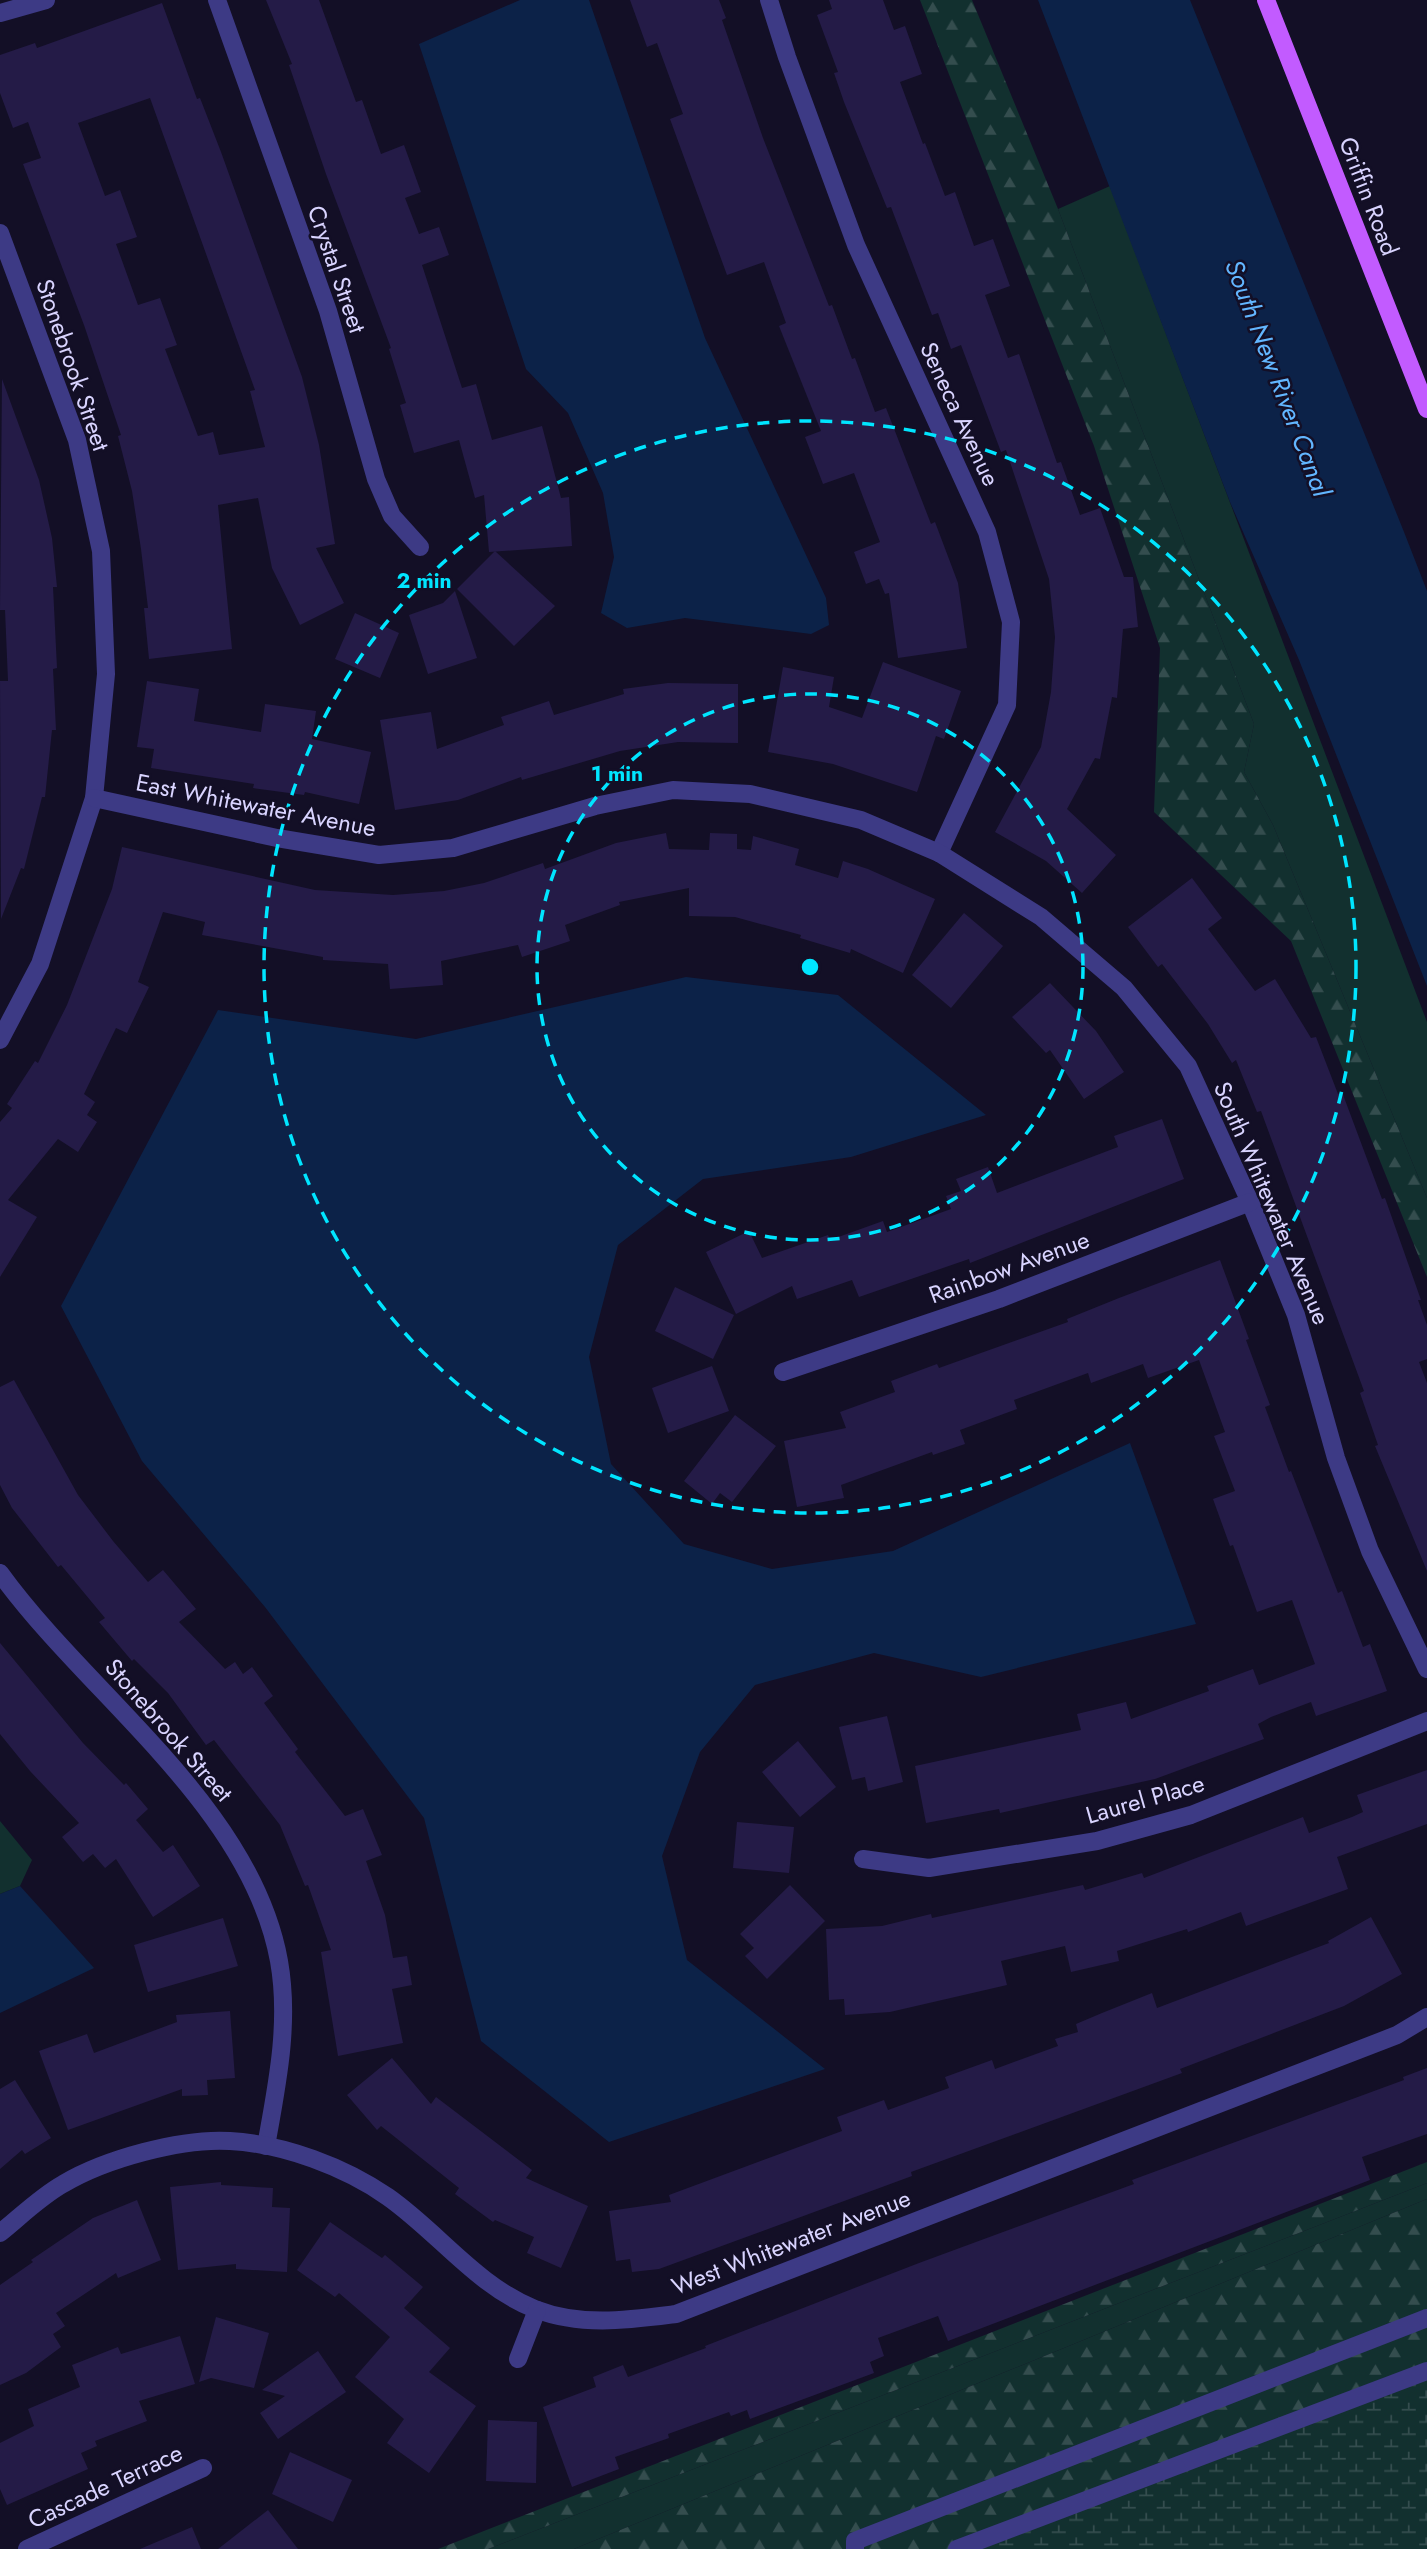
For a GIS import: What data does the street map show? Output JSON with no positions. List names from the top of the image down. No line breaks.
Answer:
{"streets":{"main road":["Griffin Road"],"street":["Crystal Street","Stonebrook Street","Seneca Avenue","East Whitewater Avenue","South Whitewater Avenue","Rainbow Avenue","Laurel Place","West Whitewater Avenue","Cascade Terrace"]},"crossings":[["Stonebrook Street","East Whitewater Avenue"],["Stonebrook Street","West Whitewater Avenue"],["Seneca Avenue","East Whitewater Avenue"],["Seneca Avenue","South Whitewater Avenue"],["East Whitewater Avenue","South Whitewater Avenue"],["South Whitewater Avenue","Rainbow Avenue"]],"water":["South New River Canal"],"rings":["2 min","1 min"]}
